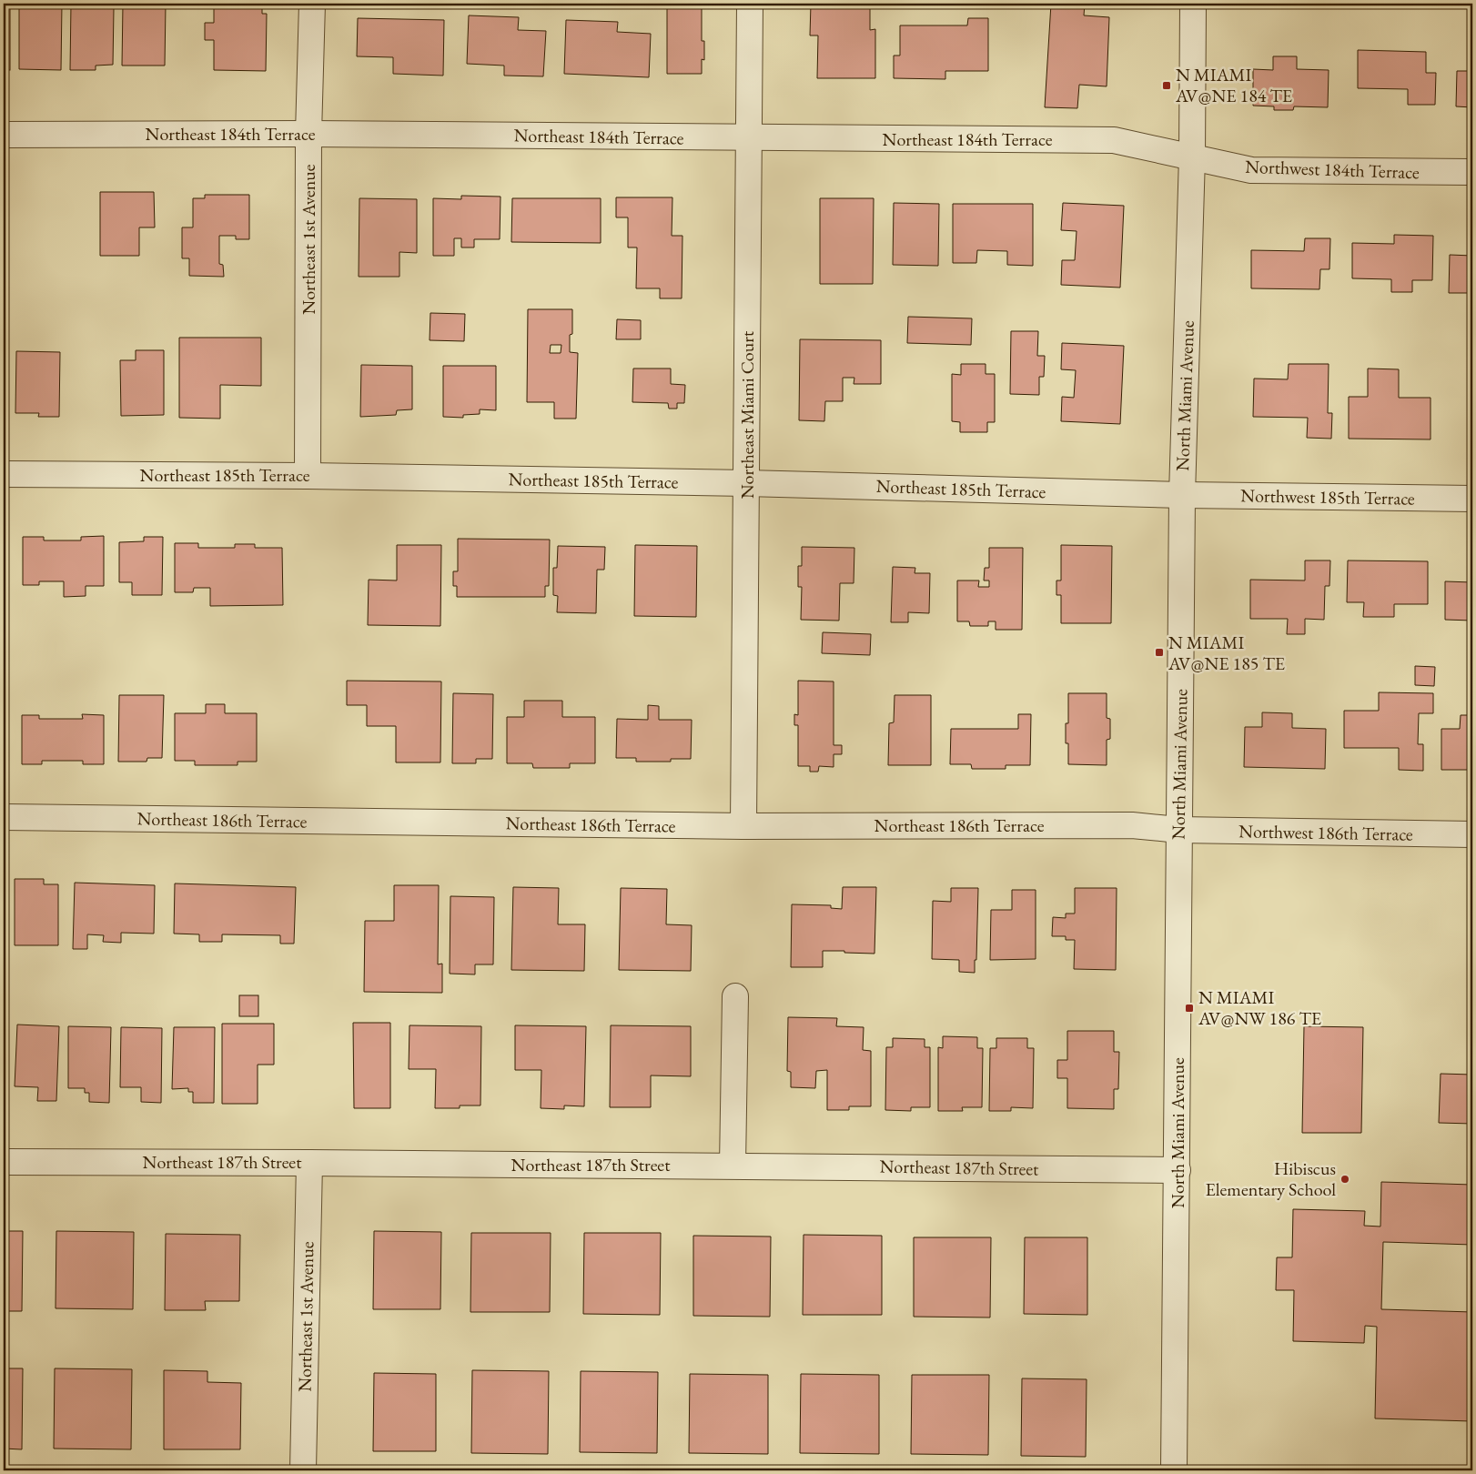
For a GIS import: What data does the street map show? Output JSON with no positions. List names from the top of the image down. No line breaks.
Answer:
{"streets":{"street":["Northeast 184th Terrace","Northwest 184th Terrace","Northeast 1st Avenue","North Miami Avenue","Northeast Miami Court","Northeast 185th Terrace","Northwest 185th Terrace","Northeast 186th Terrace","Northwest 186th Terrace","Northeast 187th Street"]},"crossings":[["Northeast 184th Terrace","Northwest 184th Terrace"],["Northeast 184th Terrace","Northeast 1st Avenue"],["Northeast 184th Terrace","North Miami Avenue"],["Northeast 184th Terrace","Northeast Miami Court"],["Northwest 184th Terrace","North Miami Avenue"],["Northeast 1st Avenue","Northeast 185th Terrace"],["Northeast 1st Avenue","Northeast 187th Street"],["North Miami Avenue","Northeast 185th Terrace"],["North Miami Avenue","Northwest 185th Terrace"],["North Miami Avenue","Northeast 186th Terrace"],["North Miami Avenue","Northwest 186th Terrace"],["North Miami Avenue","Northeast 187th Street"],["Northeast Miami Court","Northeast 185th Terrace"],["Northeast Miami Court","Northeast 186th Terrace"],["Northeast 185th Terrace","Northwest 185th Terrace"],["Northeast 186th Terrace","Northwest 186th Terrace"]],"places":{"transit":["N MIAMI AV@NE 184 TE","N MIAMI AV@NE 185 TE","N MIAMI AV@NW 186 TE"],"other":["Hibiscus Elementary School"]}}
